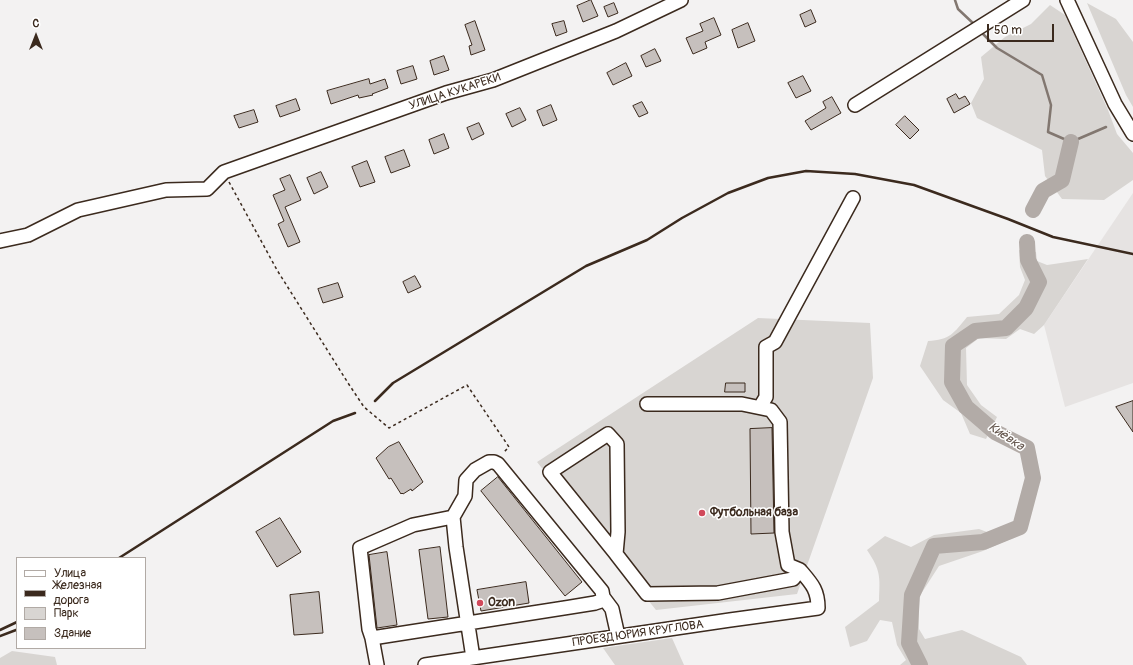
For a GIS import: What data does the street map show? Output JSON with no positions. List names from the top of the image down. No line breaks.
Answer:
{"streets":{"street":["УЛИЦА КУКАРЕКИ","ПРОЕЗД ЮРИЯ КРУГЛОВА"]},"water":["Киёвка"],"places":["Футбольная база","Ozon"],"legend":["Улица","Железная дорога","Парк","Здание"],"scale_bar":"50 m","north":"top"}
